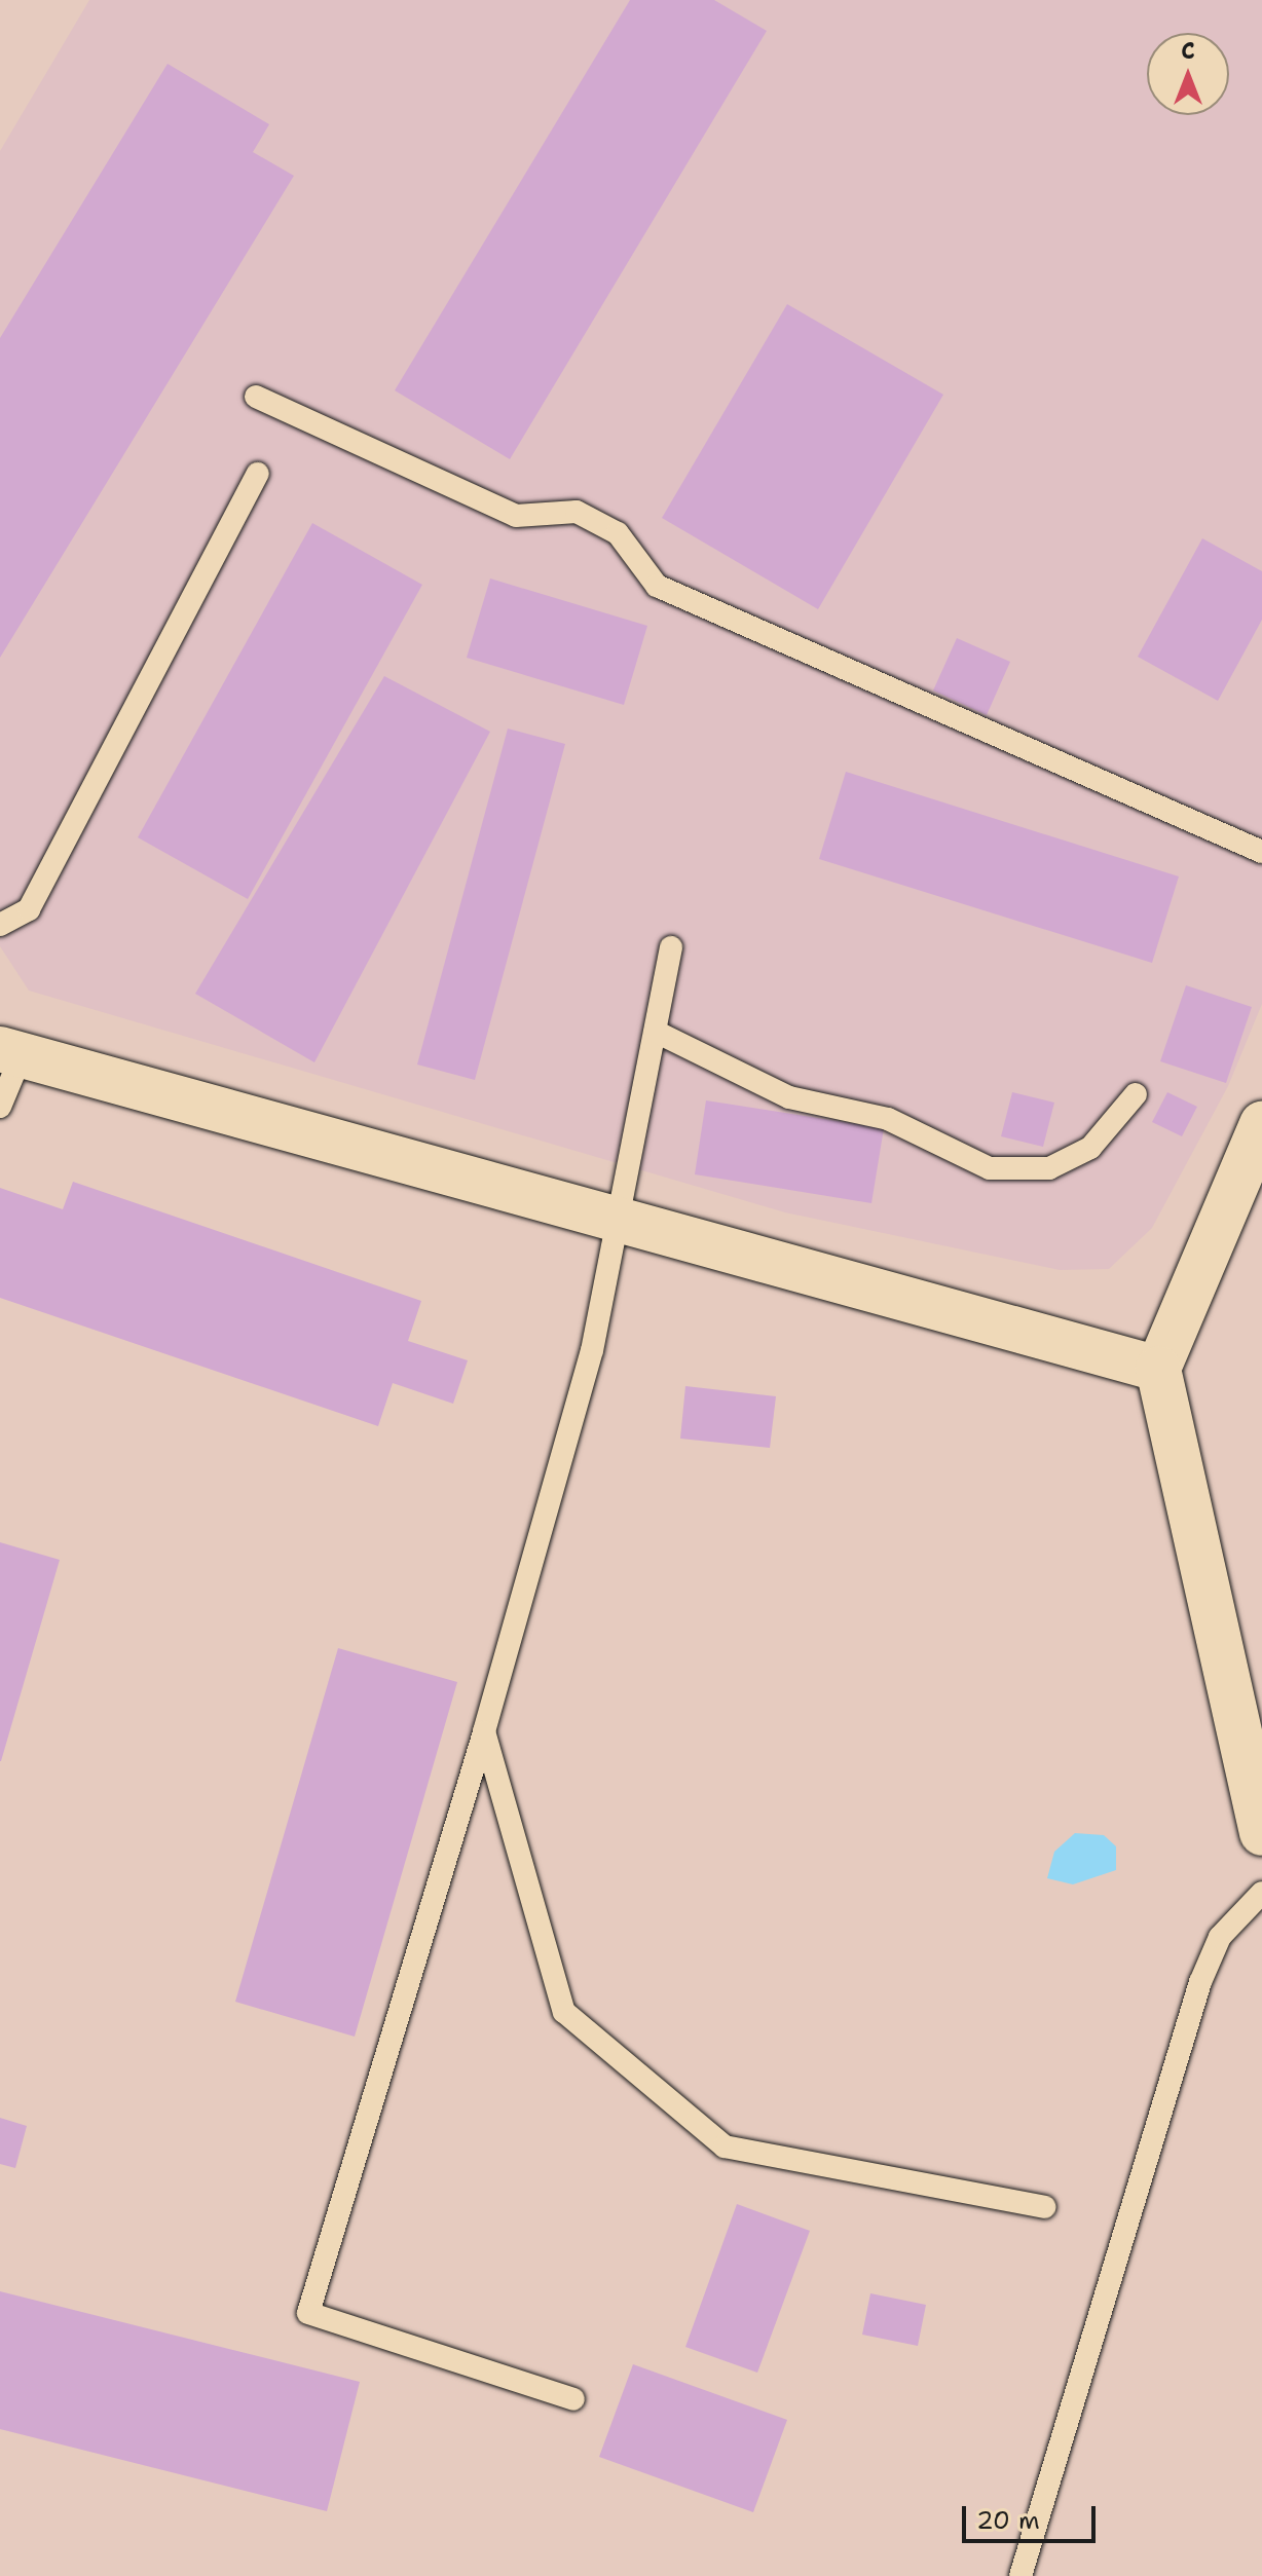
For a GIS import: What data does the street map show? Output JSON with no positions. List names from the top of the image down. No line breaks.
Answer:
{"scale_bar":"20 m","north":"top"}
